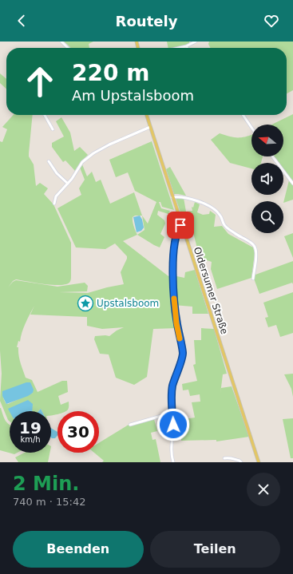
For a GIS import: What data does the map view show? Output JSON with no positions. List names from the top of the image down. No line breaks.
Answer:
{"streets":{"main road":["Oldersumer Straße"]},"places":{"place":["Upstalsboom"]},"north":"left","page":{"header":"Routely","turn":["220 m","Am Upstalsboom"],"speed":"19 km/h","limit":"30","heading":["2 Min.","740 m · 15:42"],"buttons":["Beenden","Teilen"]}}
